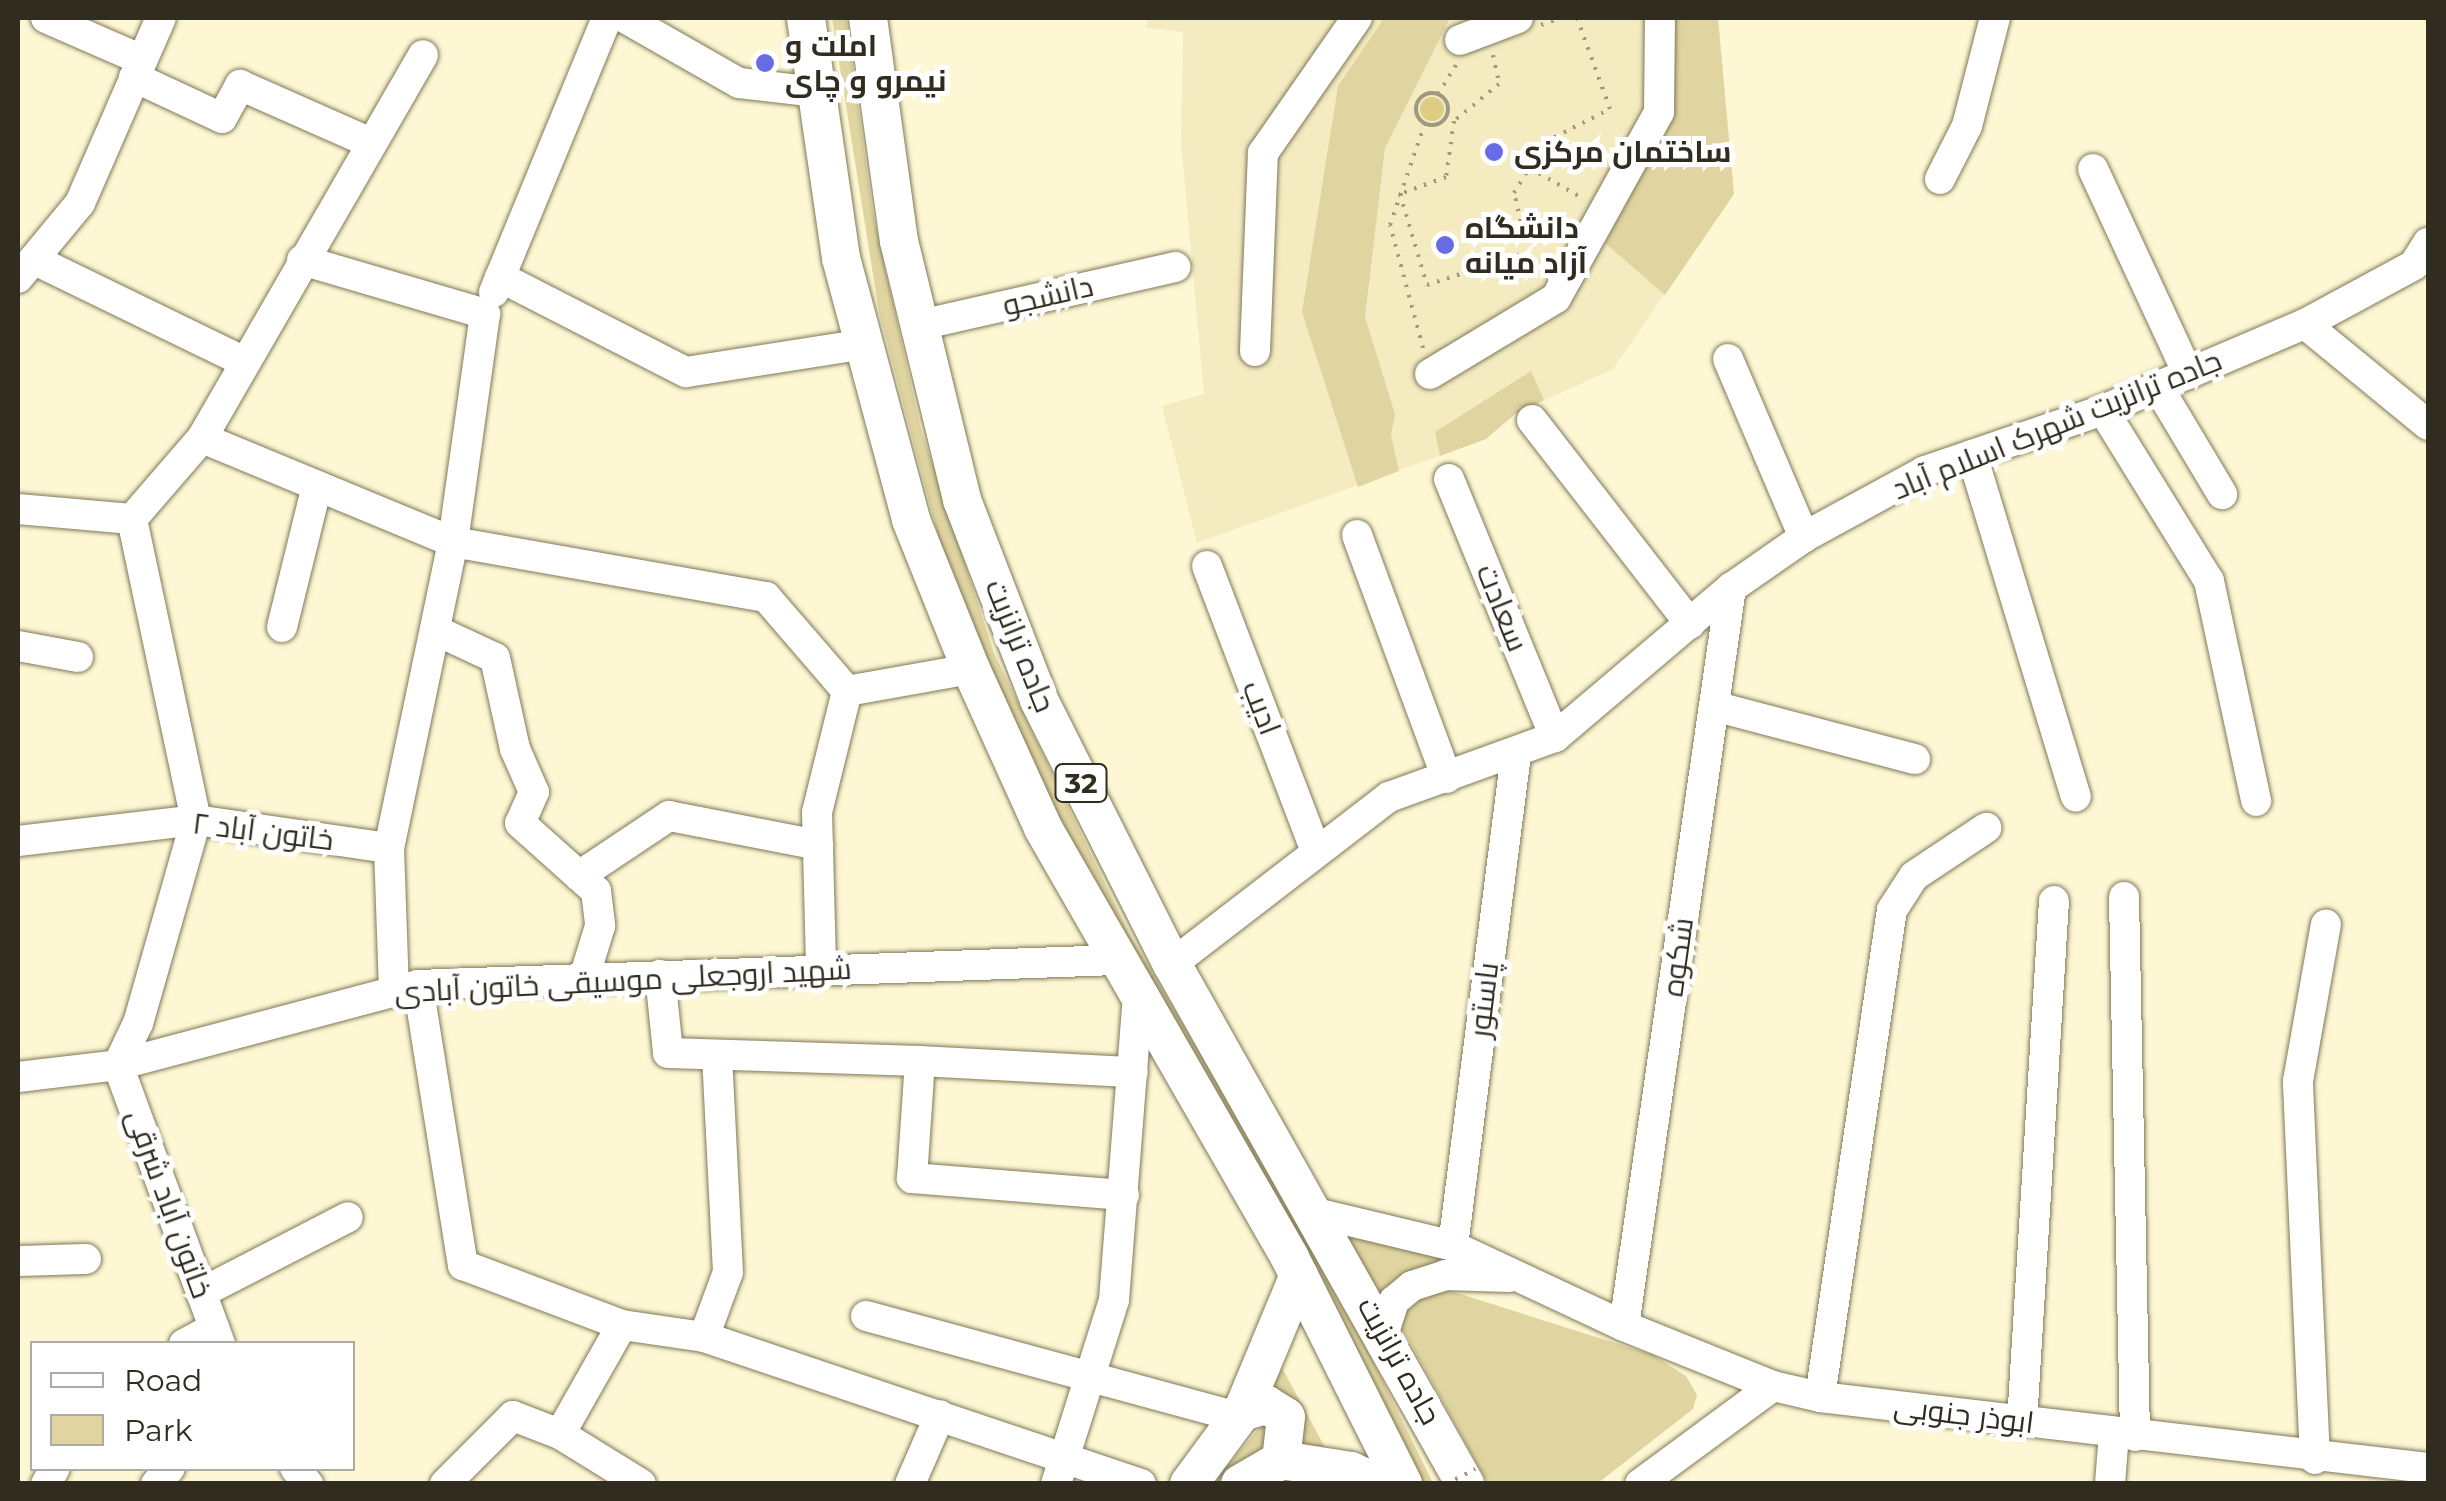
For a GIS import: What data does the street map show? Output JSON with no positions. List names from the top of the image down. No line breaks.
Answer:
{"streets":{"main road":["جاده ترانزیت","32"],"street":["دانشجو","جاده ترانزیت شهرک اسلام آباد","سعادت","ادیب","خاتون آباد ۲","شکوه","شهید اروجعلی موسیقی خاتون آبادی","پاستور","خاتون آباد شرقی","ابوذر جنوبی"]},"crossings":[["دانشجو","جاده ترانزیت"],["جاده ترانزیت شهرک اسلام آباد","سعادت"],["جاده ترانزیت شهرک اسلام آباد","جاده ترانزیت"],["جاده ترانزیت شهرک اسلام آباد","ادیب"],["جاده ترانزیت شهرک اسلام آباد","شکوه"],["جاده ترانزیت شهرک اسلام آباد","پاستور"],["جاده ترانزیت","شهید اروجعلی موسیقی خاتون آبادی"],["جاده ترانزیت","ابوذر جنوبی"],["شکوه","ابوذر جنوبی"],["شهید اروجعلی موسیقی خاتون آبادی","خاتون آباد شرقی"],["پاستور","ابوذر جنوبی"]],"places":["املت و نیمرو و چای","ساختمان مرکزی","دانشگاه آزاد میانه"],"legend":["Road","Park"]}
